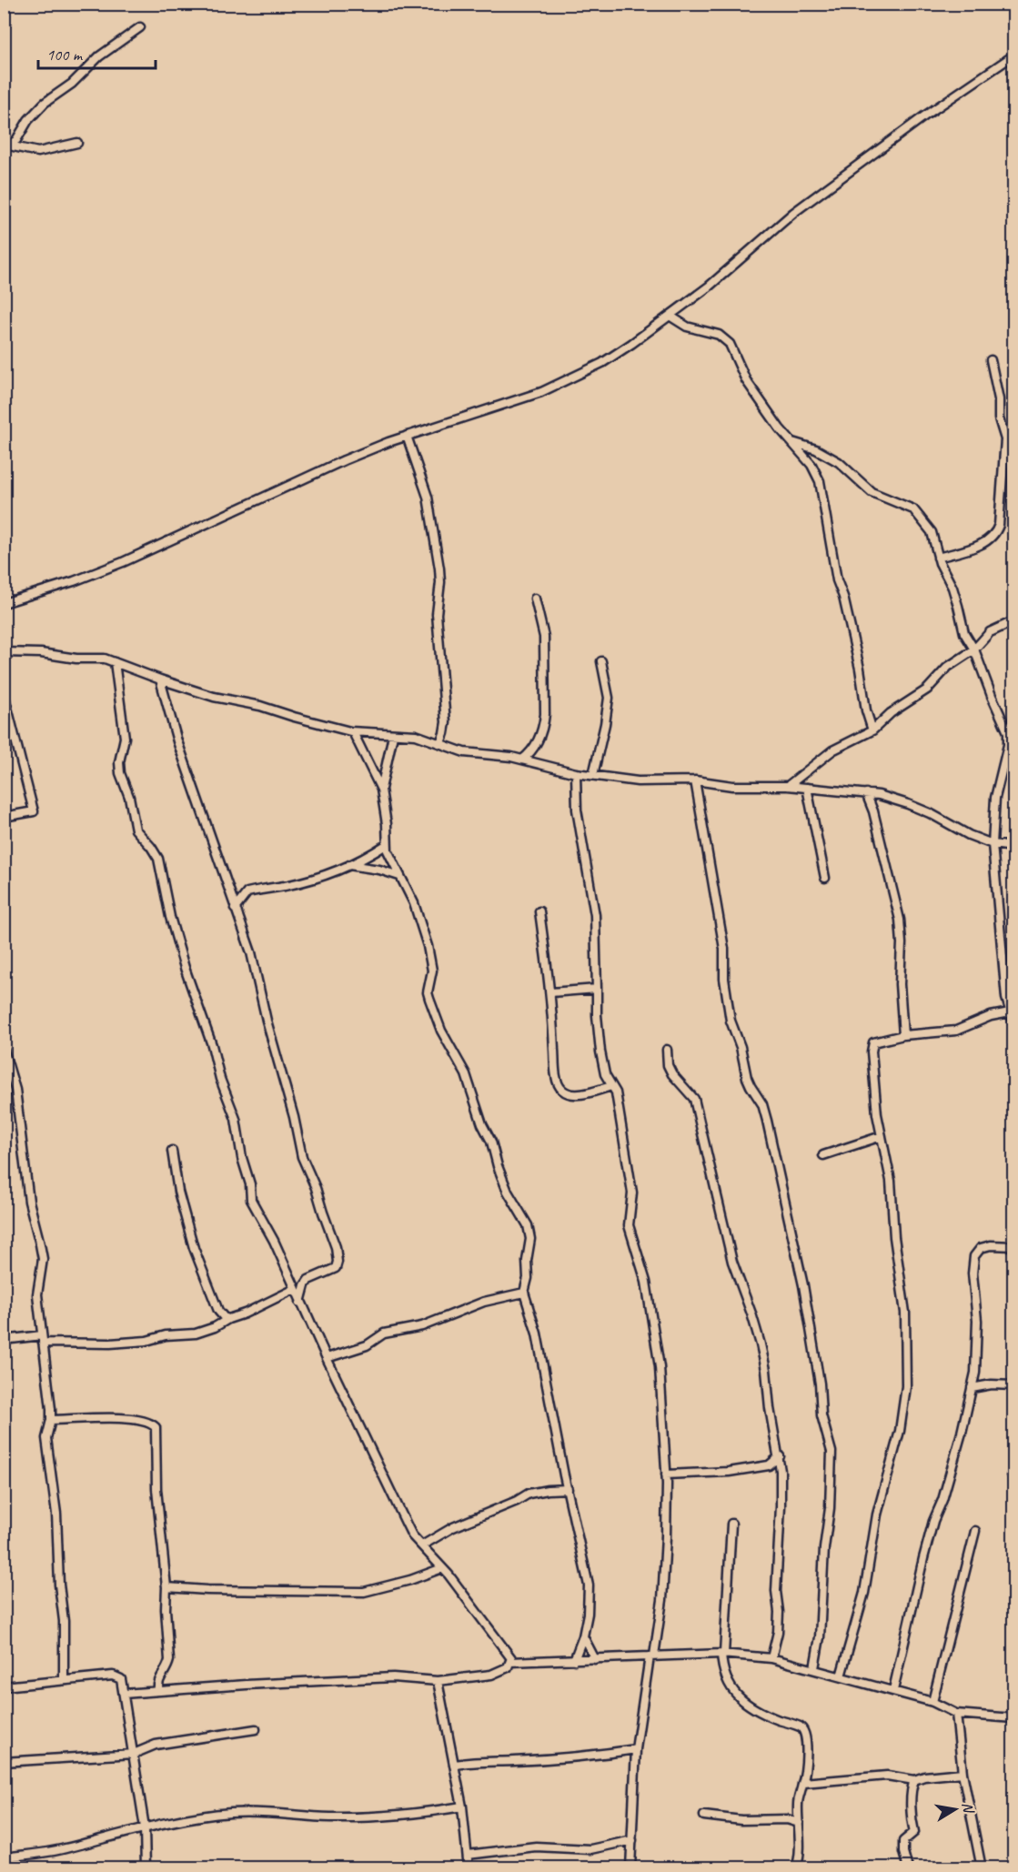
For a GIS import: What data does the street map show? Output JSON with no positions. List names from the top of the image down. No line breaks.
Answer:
{"scale_bar":"100 m","north":"right"}
